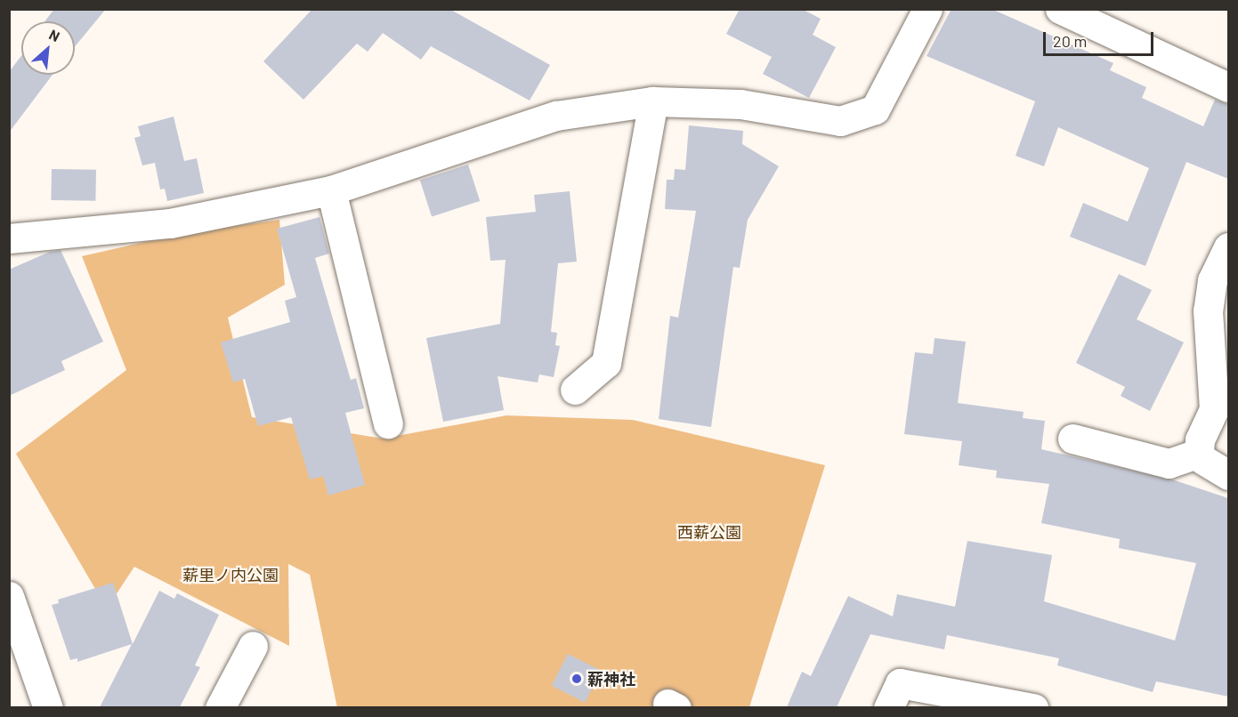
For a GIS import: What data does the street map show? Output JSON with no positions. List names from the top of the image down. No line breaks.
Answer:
{"parks":["西薪公園","薪里ノ内公園"],"places":["薪神社"],"scale_bar":"20 m","north":"top right"}
